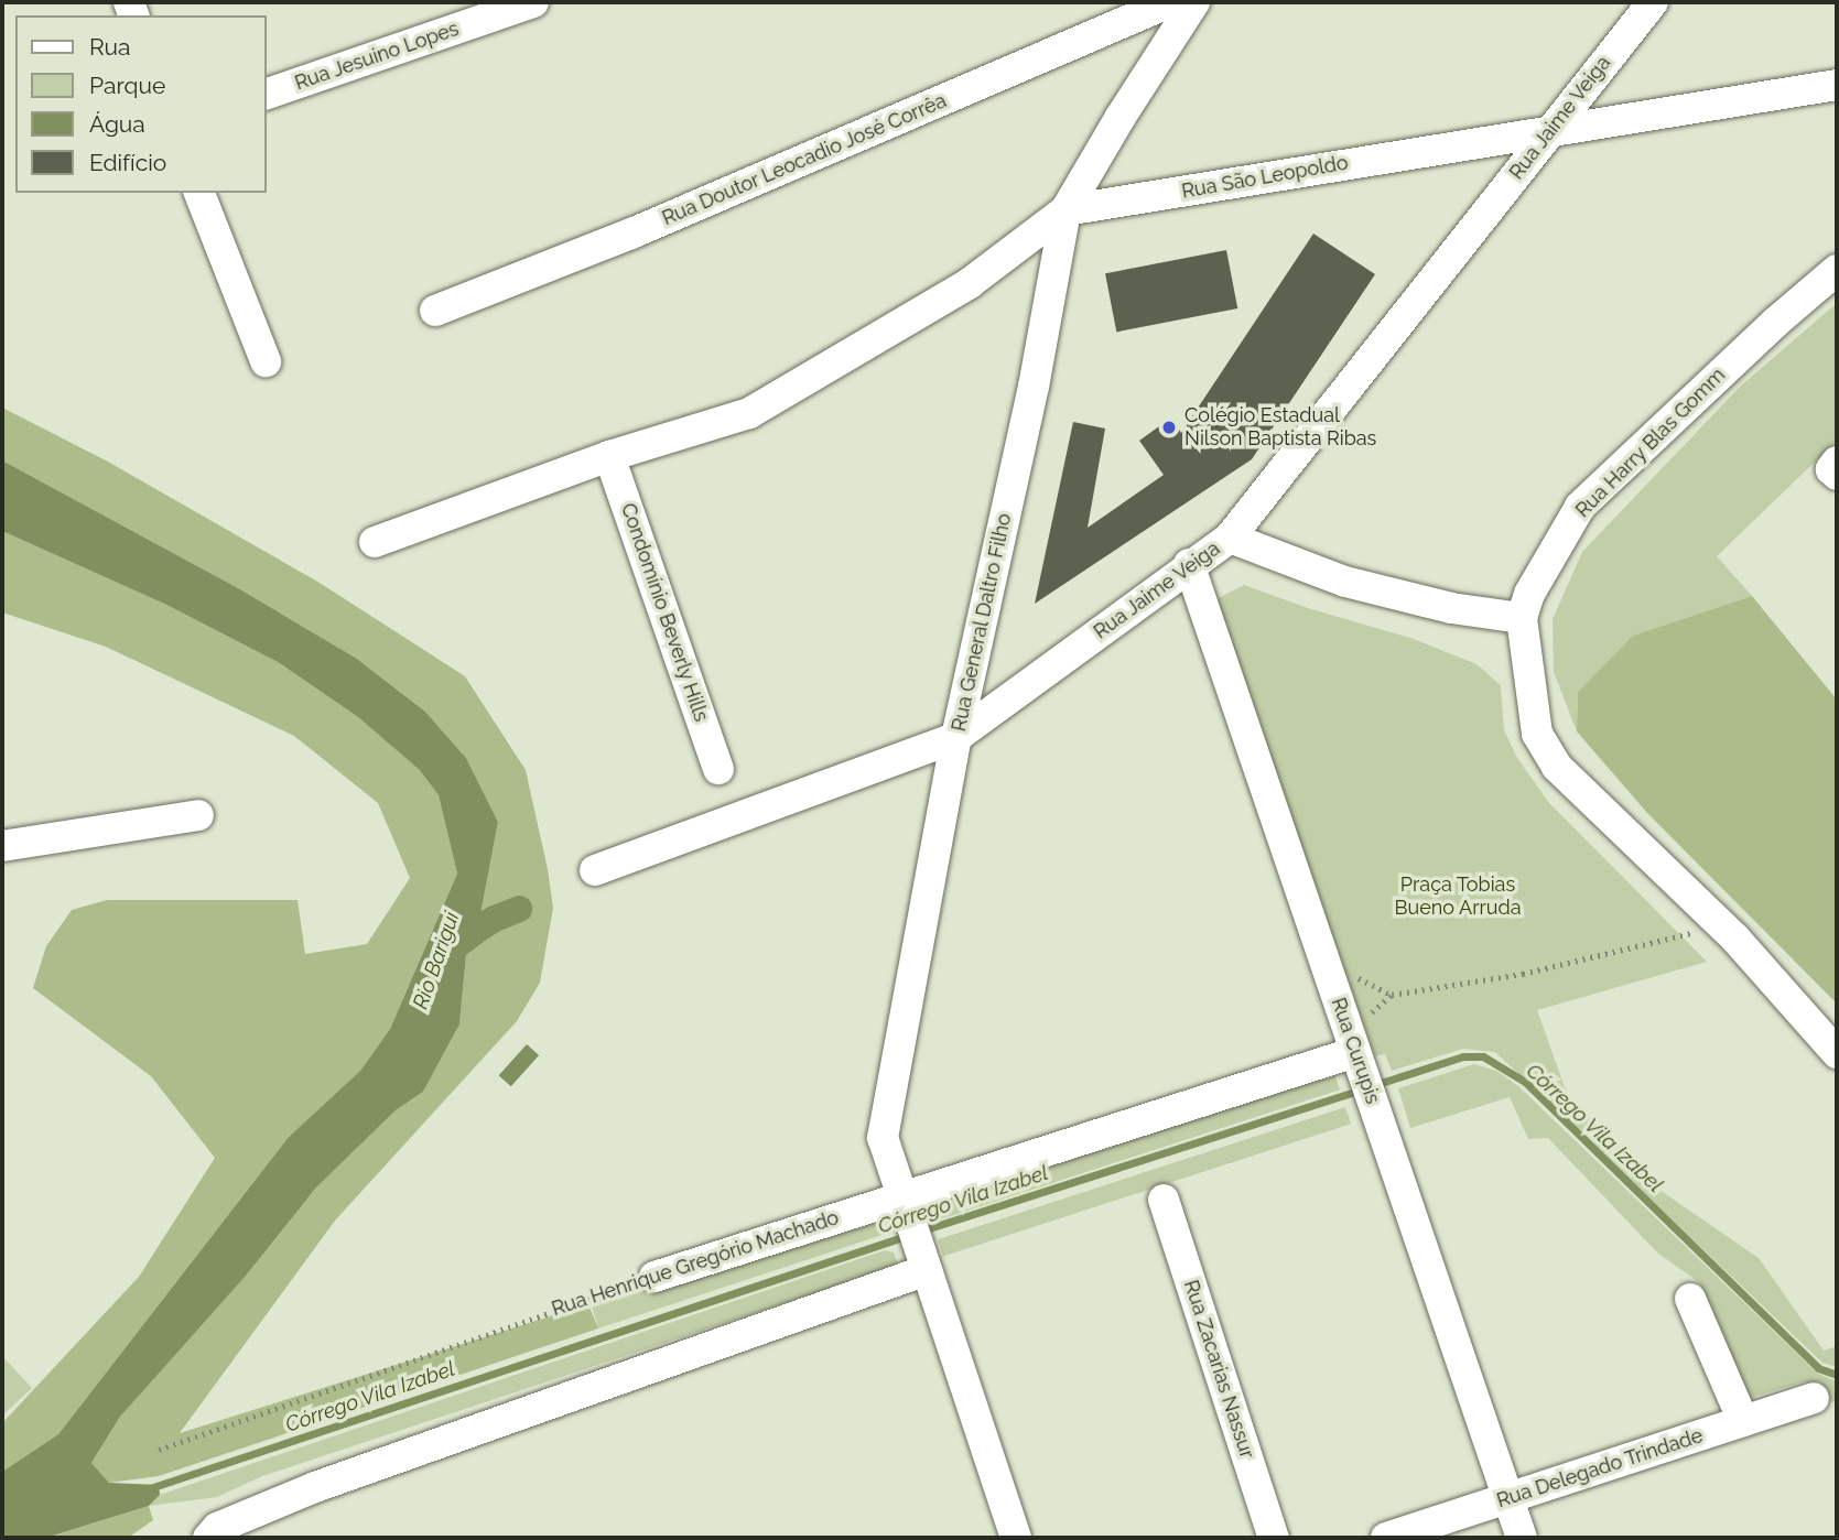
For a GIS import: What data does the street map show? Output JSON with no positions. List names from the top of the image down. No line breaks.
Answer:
{"streets":{"street":["Rua Jesuino Lopes","Rua Jaime Veiga","Rua Doutor Leocadio José Corrêa","Rua São Leopoldo","Rua Harry Blas Gomm","Condomínio Beverly Hills","Rua General Daltro Filho","Rua Curupis","Rua Henrique Gregório Machado","Rua Zacarias Nassur","Rua Delegado Trindade"]},"crossings":[["Rua Jaime Veiga","Rua São Leopoldo"],["Rua Jaime Veiga","Rua General Daltro Filho"],["Rua Jaime Veiga","Rua Curupis"],["Rua São Leopoldo","Condomínio Beverly Hills"],["Rua São Leopoldo","Rua General Daltro Filho"],["Rua General Daltro Filho","Rua Henrique Gregório Machado"],["Rua Curupis","Rua Henrique Gregório Machado"],["Rua Curupis","Rua Delegado Trindade"]],"water":["Rio Barigui","Córrego Vila Izabel"],"parks":["Praça Tobias Bueno Arruda"],"places":["Colégio Estadual Nilson Baptista Ribas"],"legend":["Rua","Parque","Água","Edifício"]}
